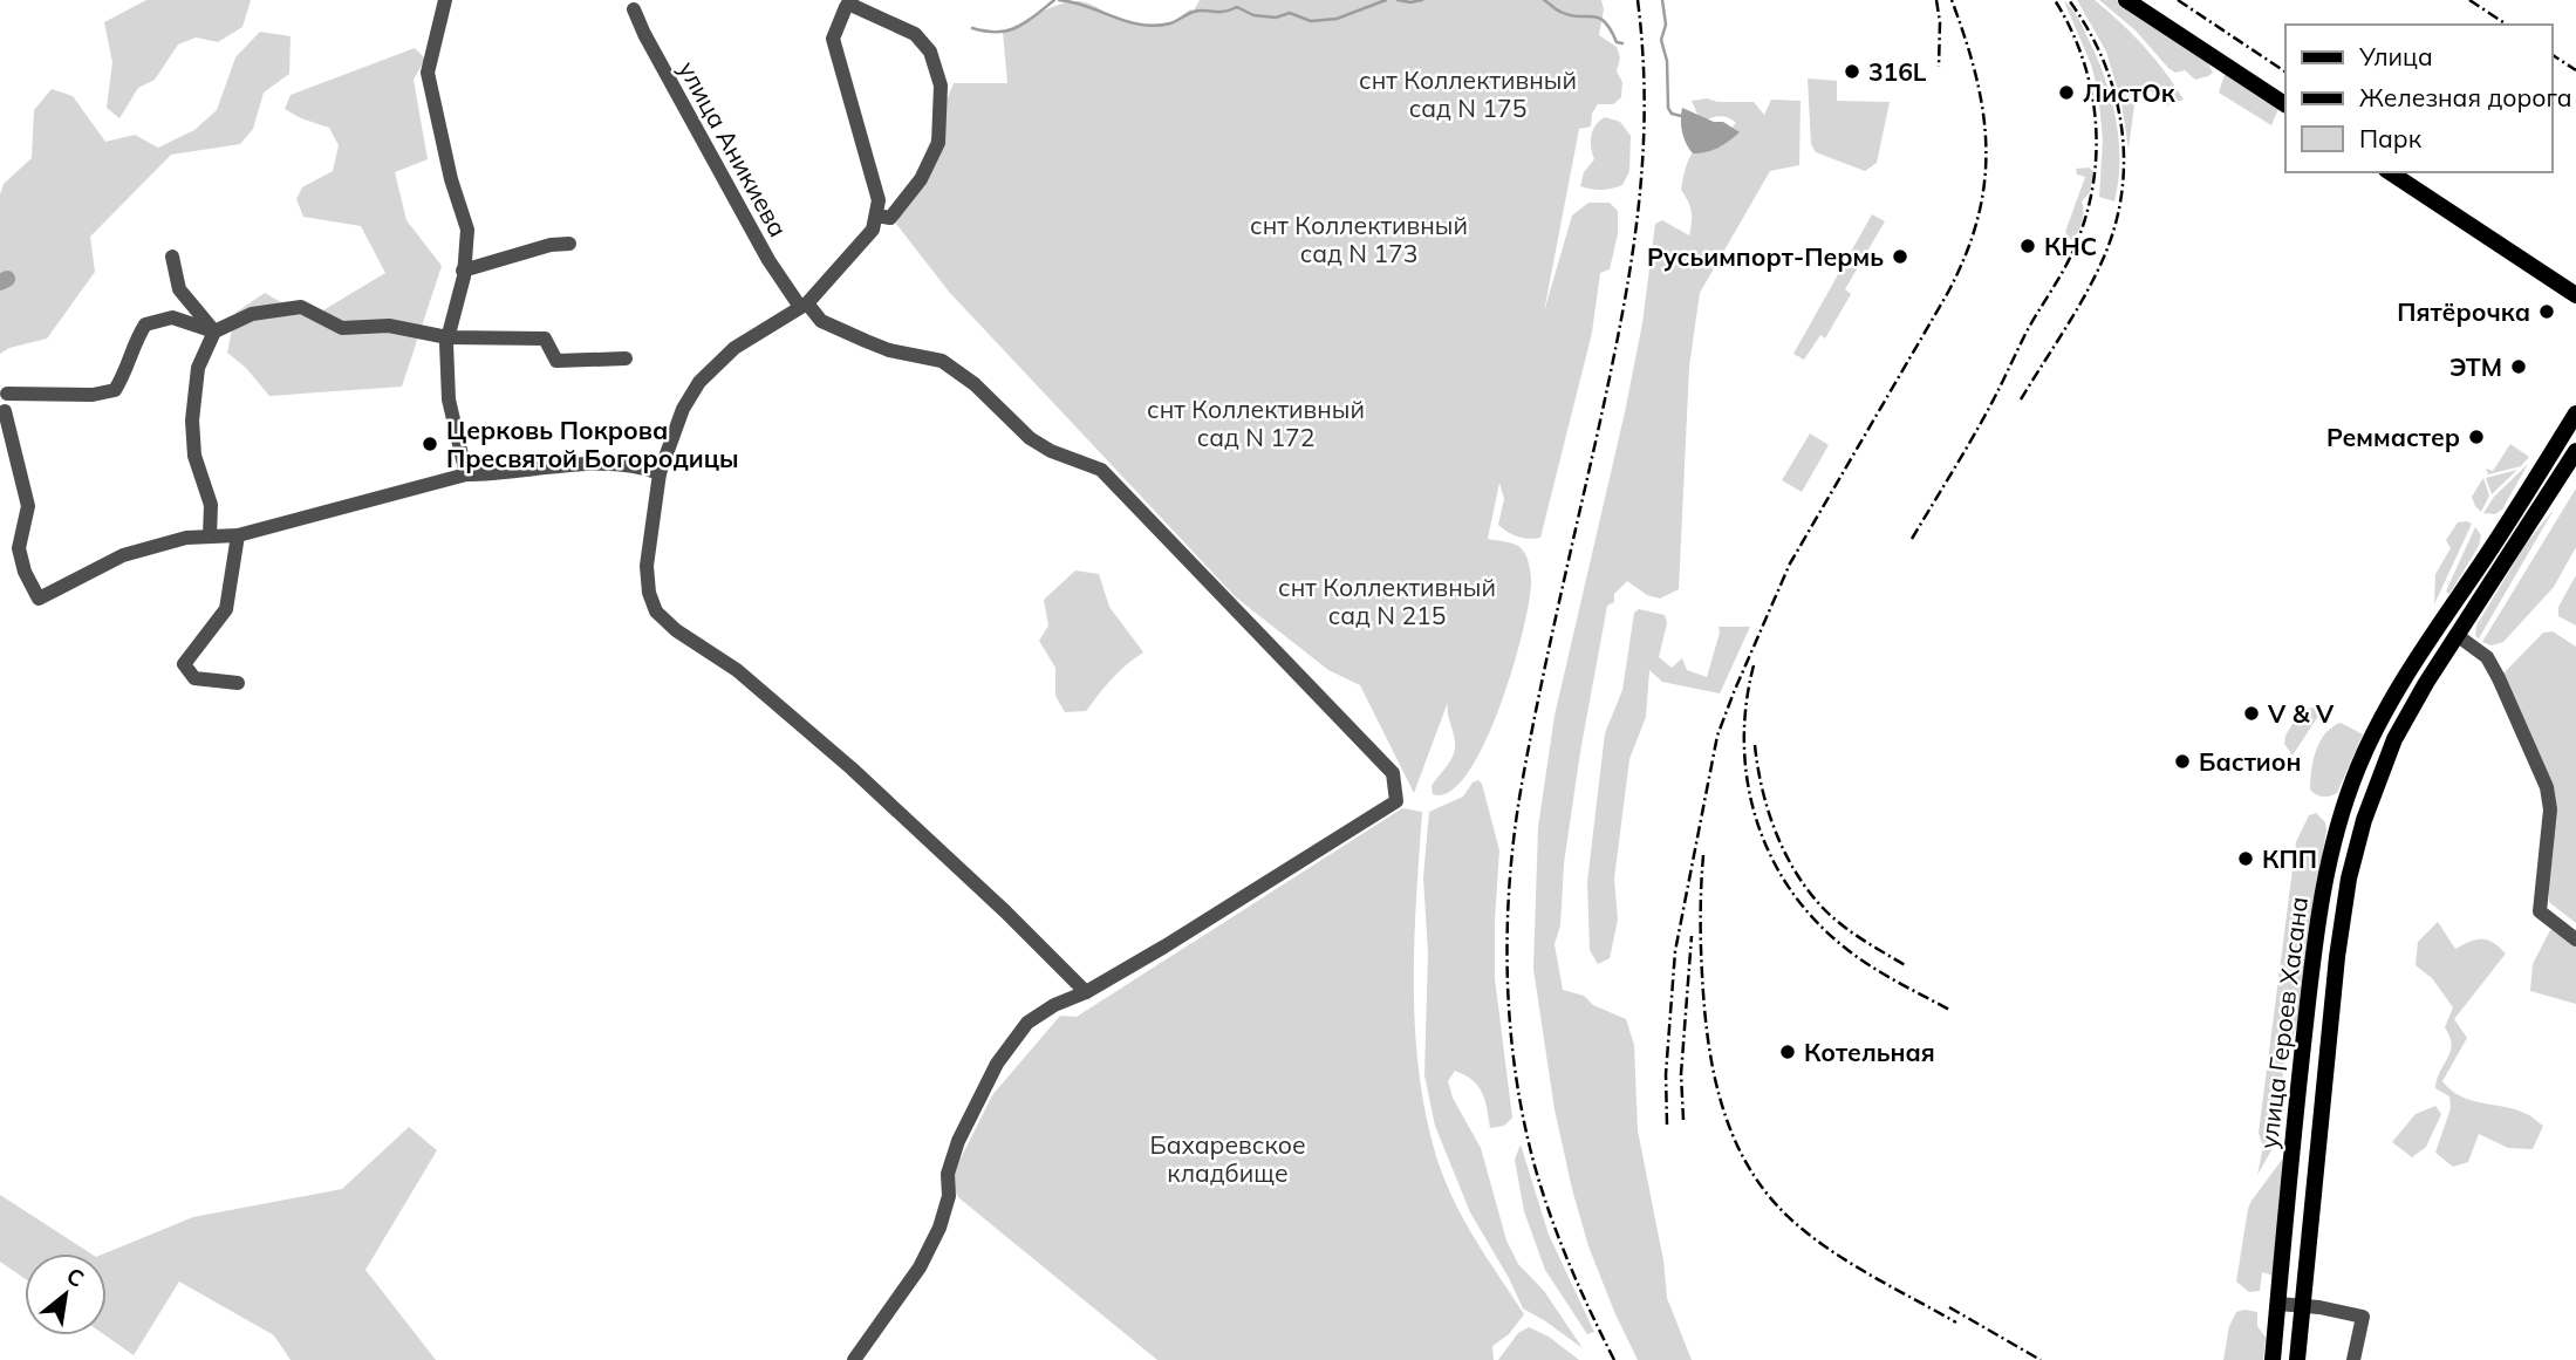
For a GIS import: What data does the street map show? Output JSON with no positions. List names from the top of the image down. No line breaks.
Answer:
{"streets":{"main road":["улица Героев Хасана"],"street":["улица Аникиева"]},"parks":["снт Коллективный сад N 175","снт Коллективный сад N 173","снт Коллективный сад N 172","снт Коллективный сад N 215","Бахаревское кладбище"],"places":["316L","ЛистОк","КНС","Русьимпорт-Пермь","Пятёрочка","ЭТМ","Реммастер","Церковь Покрова Пресвятой Богородицы","V & V","Бастион","КПП","Котельная"],"legend":["Улица","Железная дорога","Парк"],"north":"top right"}
